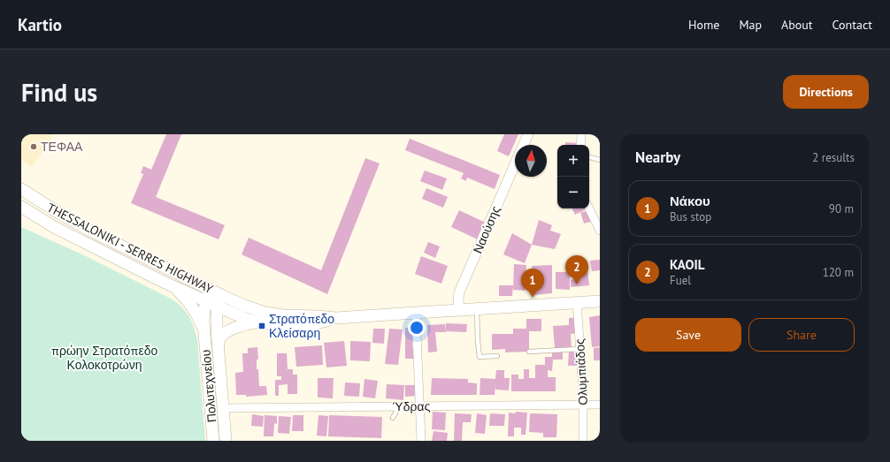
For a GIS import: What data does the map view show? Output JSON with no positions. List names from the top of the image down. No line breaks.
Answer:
{"streets":{"main road":["THESSALONIKI - SERRES HIGHWAY","Πολυτεχνείου"],"street":["Ναούσης","Ολυμπιάδος","Ύδρας"]},"crossings":[["THESSALONIKI - SERRES HIGHWAY","Πολυτεχνείου"],["Ολυμπιάδος","Ύδρας"],["Πολυτεχνείου","Ύδρας"]],"parks":["πρώην Στρατόπεδο Κολοκοτρώνη"],"places":{"other":["ΤΕΦΑΑ"],"transit":["Στρατόπεδο Κλείσαρη"]},"north":"top","page":{"header":"Kartio","nav":["Home","Map","About","Contact"],"buttons":["Directions",["Save","Share"]],"title":"Find us","heading":["Nearby","2 results"],"map_buttons":["+","−"],"list":[{"mark":"1","name":"Νάκου","note":"Bus stop","value":"90 m"},{"mark":"2","name":"KAOIL","note":"Fuel","value":"120 m"}],"pins":["2","1"]}}
